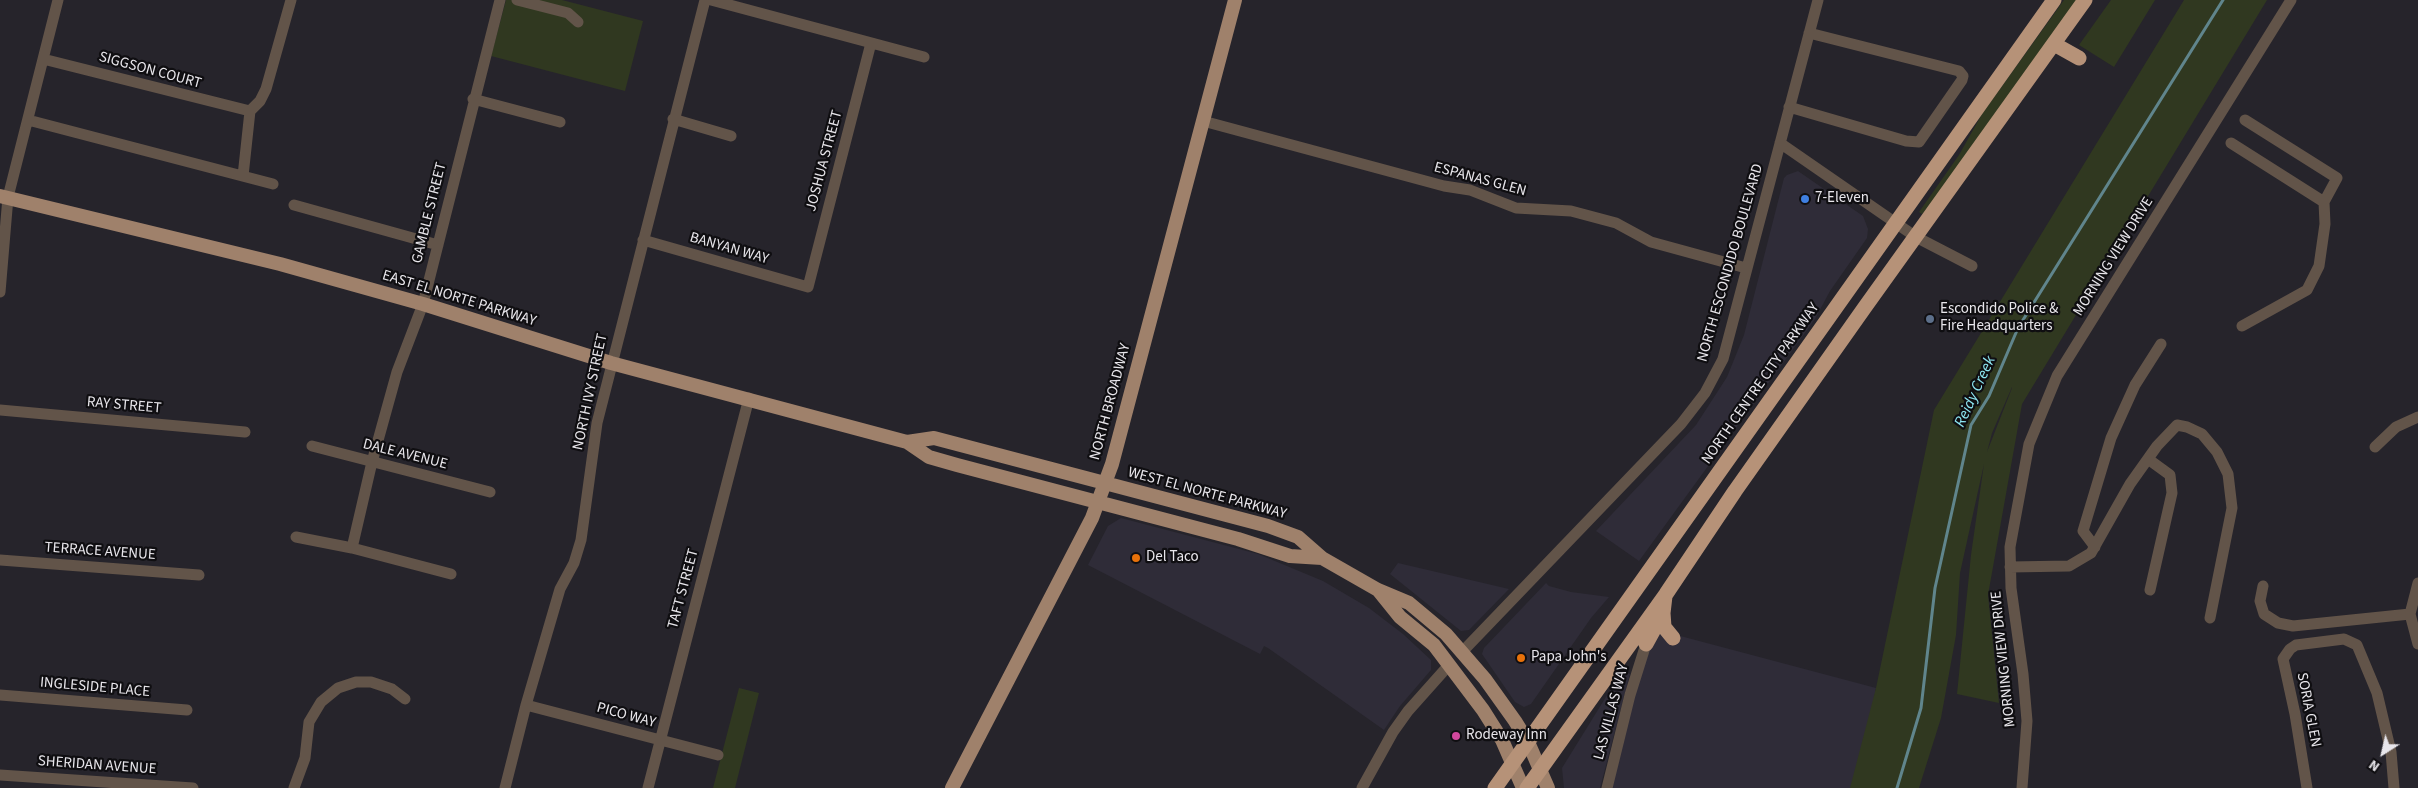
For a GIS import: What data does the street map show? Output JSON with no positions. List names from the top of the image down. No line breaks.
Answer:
{"streets":{"highway":["NORTH CENTRE CITY PARKWAY"],"main road":["EAST EL NORTE PARKWAY","NORTH BROADWAY","WEST EL NORTE PARKWAY"],"street":["SIGGSON COURT","JOSHUA STREET","ESPANAS GLEN","GAMBLE STREET","BANYAN WAY","MORNING VIEW DRIVE","NORTH ESCONDIDO BOULEVARD","NORTH IVY STREET","RAY STREET","DALE AVENUE","TERRACE AVENUE","TAFT STREET","INGLESIDE PLACE","SORIA GLEN","LAS VILLAS WAY","PICO WAY","SHERIDAN AVENUE"]},"crossings":[["JOSHUA STREET","BANYAN WAY"],["ESPANAS GLEN","NORTH ESCONDIDO BOULEVARD"],["ESPANAS GLEN","NORTH BROADWAY"],["GAMBLE STREET","EAST EL NORTE PARKWAY"],["GAMBLE STREET","DALE AVENUE"],["BANYAN WAY","NORTH IVY STREET"],["NORTH ESCONDIDO BOULEVARD","WEST EL NORTE PARKWAY"],["EAST EL NORTE PARKWAY","NORTH IVY STREET"],["EAST EL NORTE PARKWAY","NORTH BROADWAY"],["EAST EL NORTE PARKWAY","WEST EL NORTE PARKWAY"],["EAST EL NORTE PARKWAY","TAFT STREET"],["NORTH CENTRE CITY PARKWAY","WEST EL NORTE PARKWAY"],["NORTH IVY STREET","PICO WAY"],["NORTH BROADWAY","WEST EL NORTE PARKWAY"],["TAFT STREET","PICO WAY"]],"water":["Reidy Creek"],"places":["7-Eleven","Escondido Police & Fire Headquarters","Del Taco","Papa John's","Rodeway Inn"],"north":"bottom left"}
